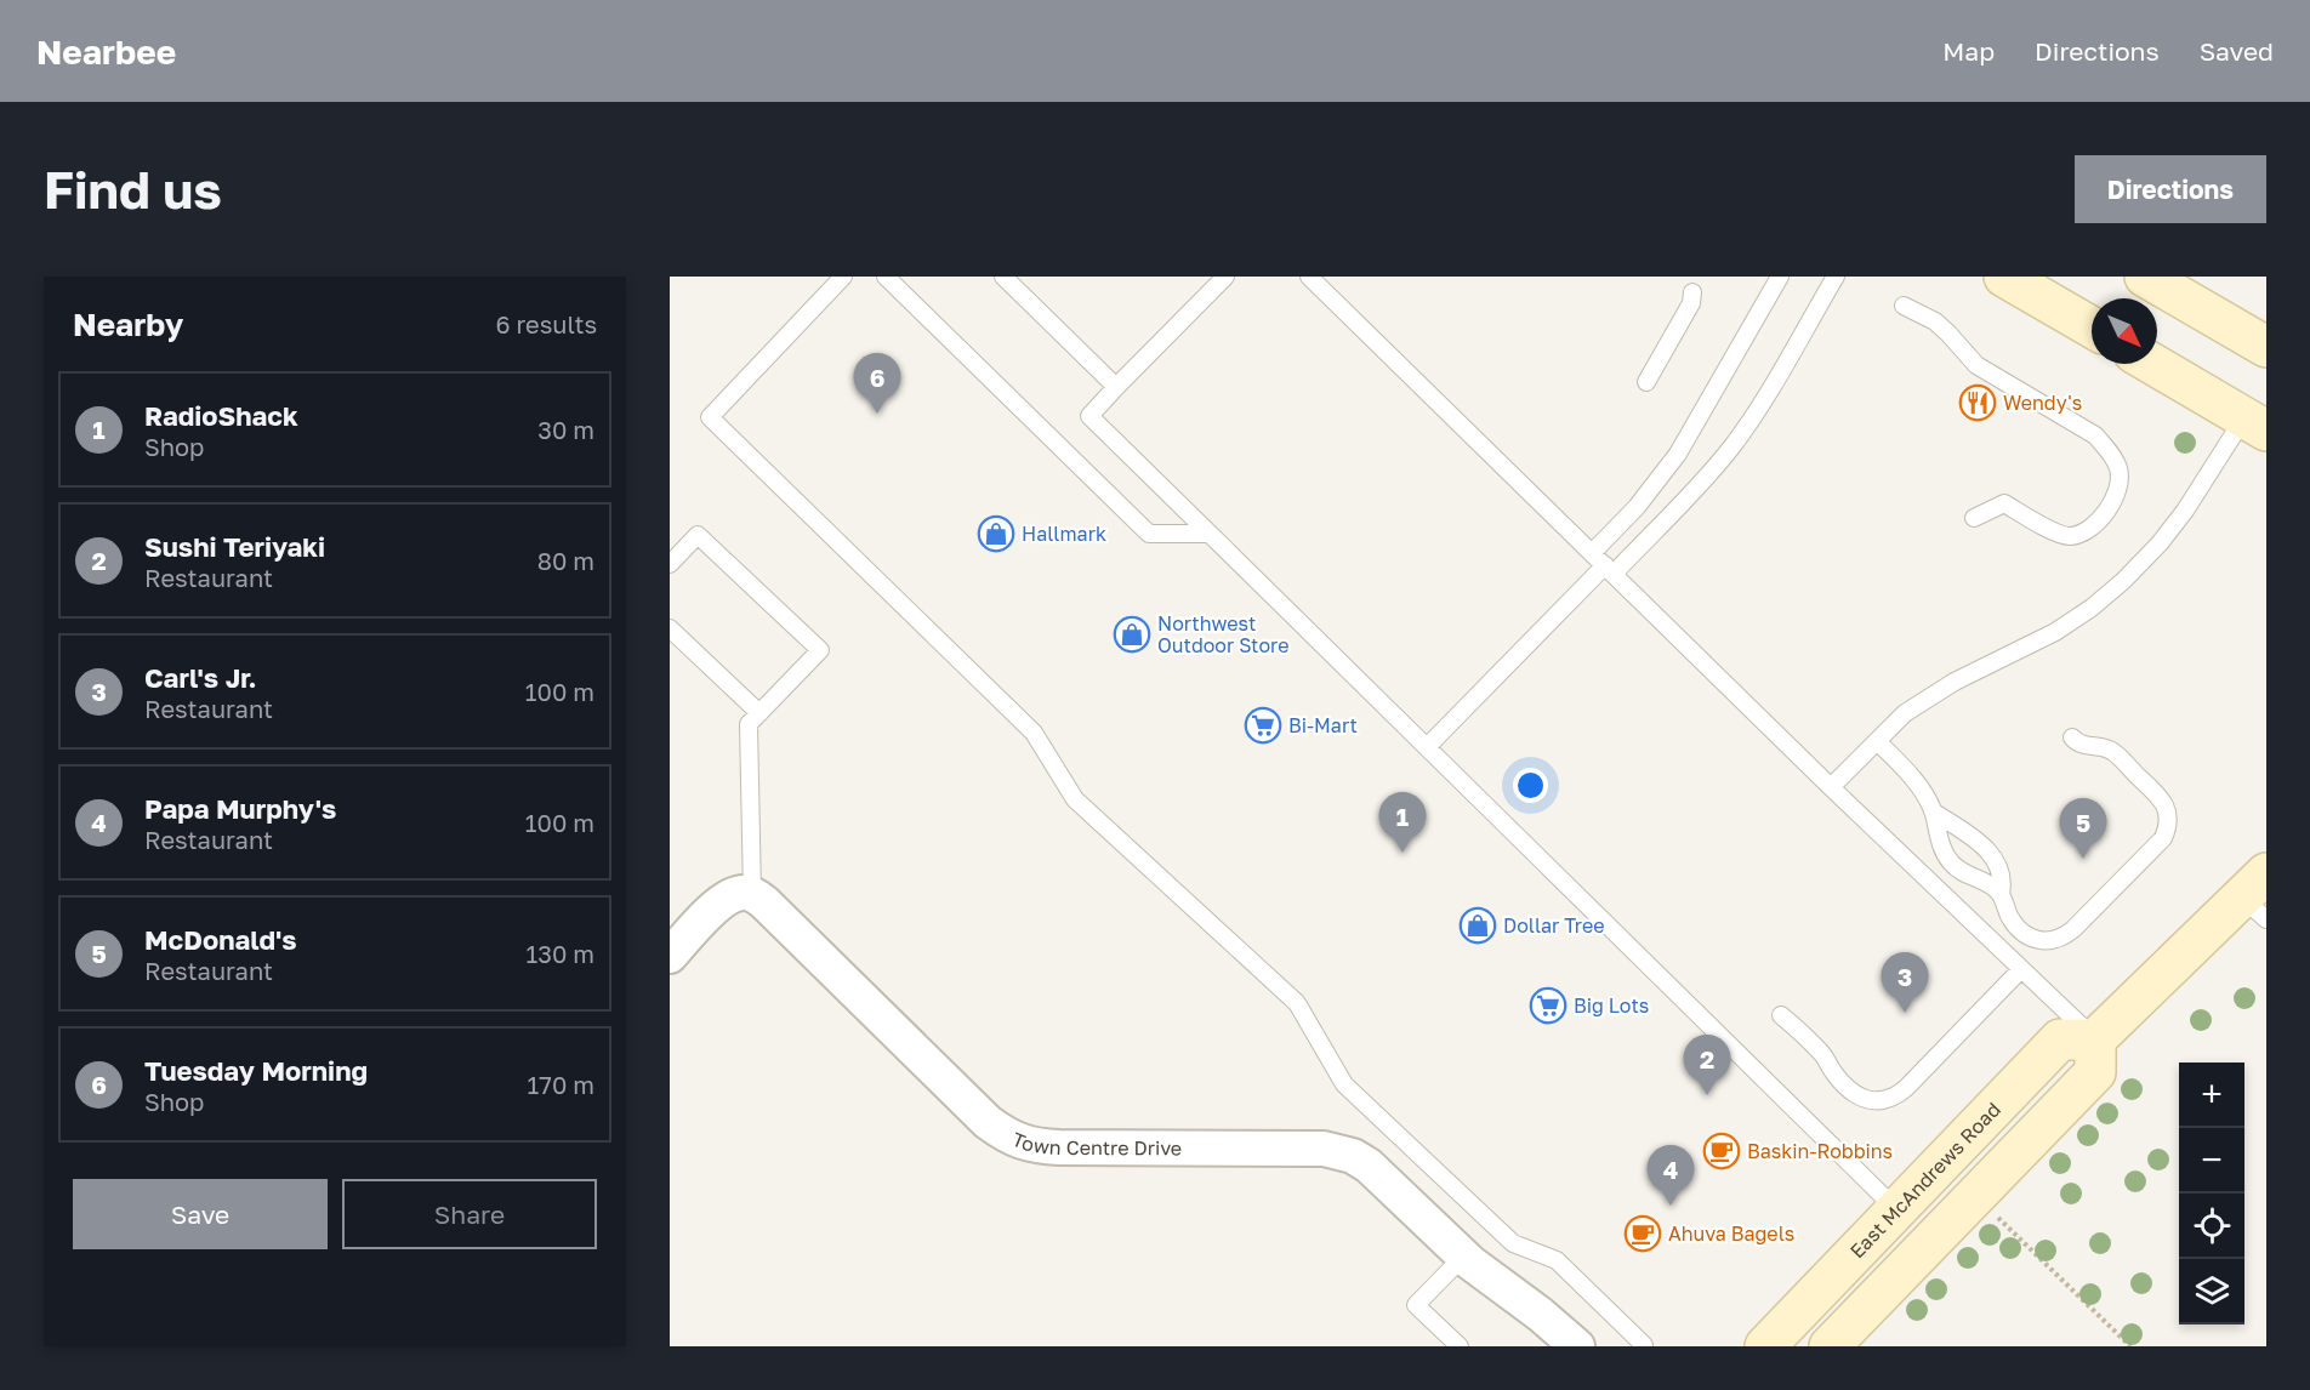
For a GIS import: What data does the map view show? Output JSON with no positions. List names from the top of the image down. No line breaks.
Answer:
{"streets":{"main road":["East McAndrews Road"],"street":["Town Centre Drive"]},"places":{"restaurant":["Wendy's"],"shop":["Hallmark","Northwest Outdoor Store","Dollar Tree"],"supermarket":["Bi-Mart","Big Lots"],"cafe":["Baskin-Robbins","Ahuva Bagels"]},"north":"bottom right","page":{"header":"Nearbee","nav":["Map","Directions","Saved"],"buttons":["Directions",["Save","Share"]],"title":"Find us","heading":["Nearby","6 results"],"pins":["6","1","5","3","2","4"],"list":[{"mark":"1","name":"RadioShack","note":"Shop","value":"30 m"},{"mark":"2","name":"Sushi Teriyaki","note":"Restaurant","value":"80 m"},{"mark":"3","name":"Carl's Jr.","note":"Restaurant","value":"100 m"},{"mark":"4","name":"Papa Murphy's","note":"Restaurant","value":"100 m"},{"mark":"5","name":"McDonald's","note":"Restaurant","value":"130 m"},{"mark":"6","name":"Tuesday Morning","note":"Shop","value":"170 m"}],"map_buttons":["+","−"]}}
